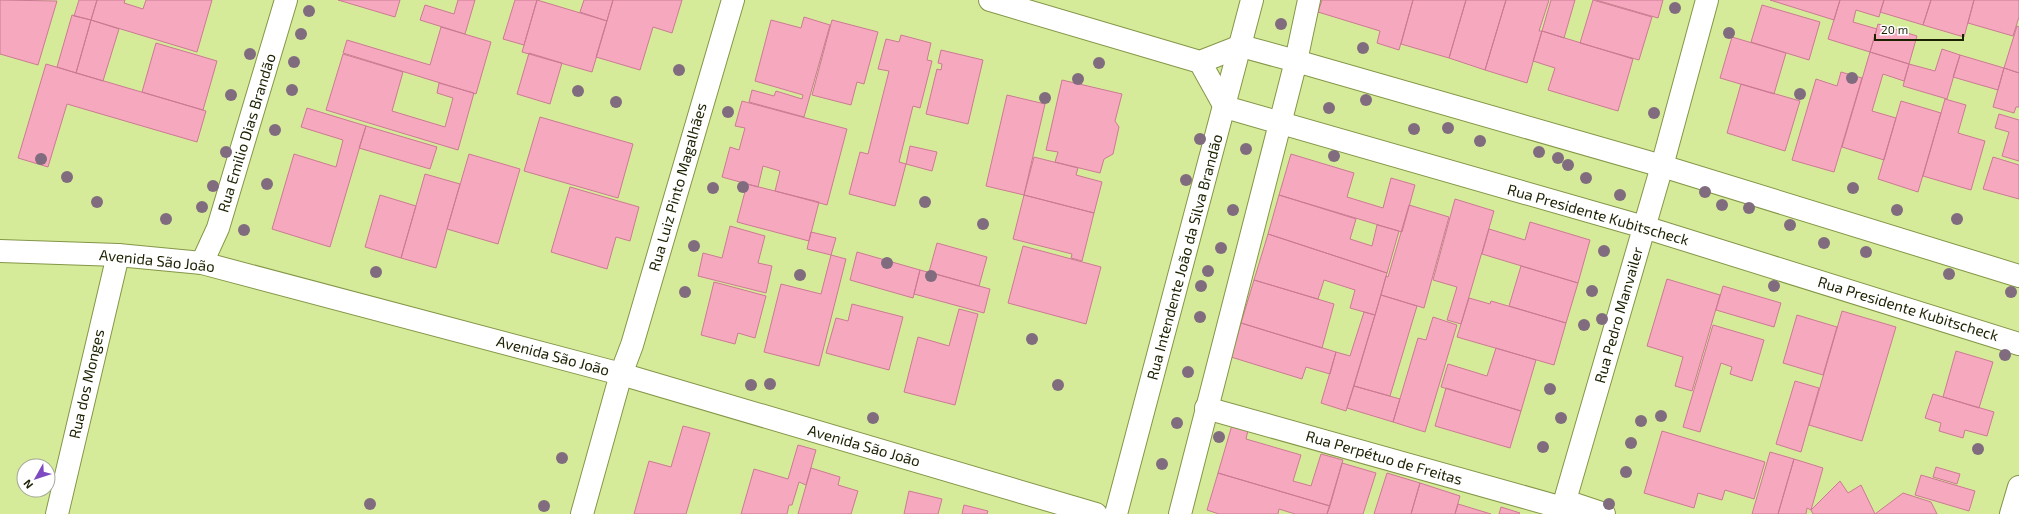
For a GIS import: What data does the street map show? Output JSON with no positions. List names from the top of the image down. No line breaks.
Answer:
{"streets":{"street":["Rua Emilio Dias Brandão","Rua Luiz Pinto Magalhães","Rua Presidente Kubitscheck","Rua Intendente João da Silva Brandão","Avenida São João","Rua Pedro Manvailer","Rua dos Monges","Rua Perpétuo de Freitas"]},"crossings":[["Rua Emilio Dias Brandão","Avenida São João"],["Rua Luiz Pinto Magalhães","Avenida São João"],["Rua Presidente Kubitscheck","Rua Intendente João da Silva Brandão"],["Rua Presidente Kubitscheck","Rua Pedro Manvailer"],["Avenida São João","Rua dos Monges"],["Rua Pedro Manvailer","Rua Perpétuo de Freitas"]],"scale_bar":"20 m","north":"bottom left"}
